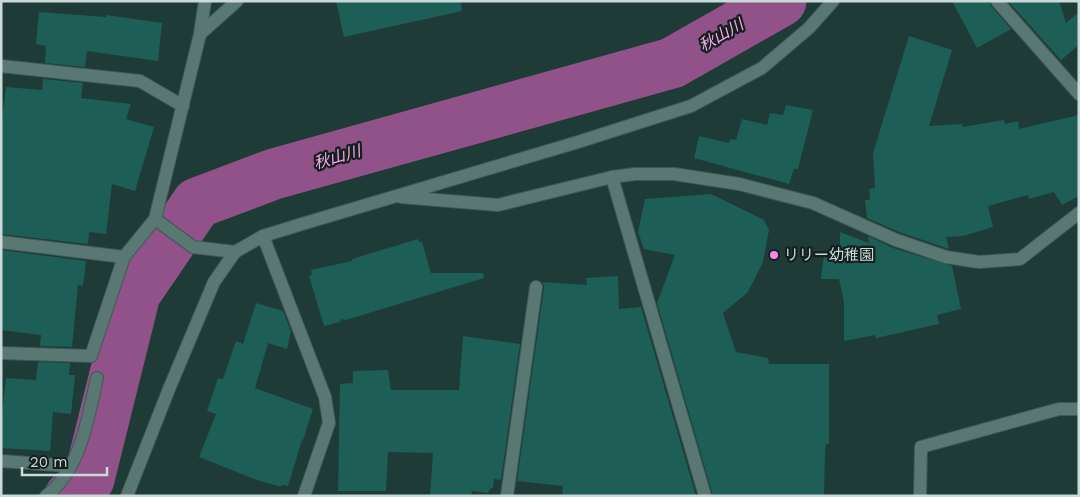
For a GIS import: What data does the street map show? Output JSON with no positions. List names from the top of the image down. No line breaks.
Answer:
{"water":["秋山川"],"places":["リリー幼稚園"],"scale_bar":"20 m"}
